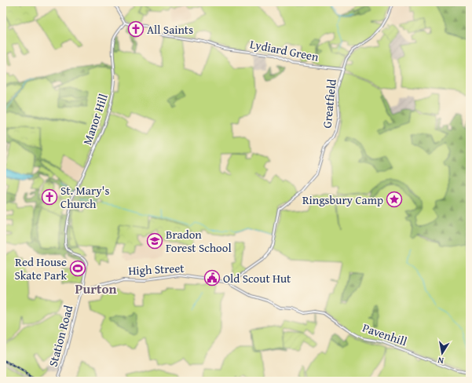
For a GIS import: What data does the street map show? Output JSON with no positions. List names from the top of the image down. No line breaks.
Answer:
{"streets":{"street":["Lydiard Green","Greatfield","Manor Hill","High Street","Pavenhill","Station Road"]},"crossings":[["Lydiard Green","Greatfield"],["Lydiard Green","Manor Hill"],["Greatfield","High Street"],["Greatfield","Pavenhill"],["Manor Hill","High Street"],["High Street","Pavenhill"],["High Street","Station Road"]],"districts":["Purton"],"places":{"church":["All Saints","St. Mary's Church"],"place":["Ringsbury Camp"],"school or university":["Bradon Forest School"],"sports":["Red House Skate Park"],"public building":["Old Scout Hut"]},"north":"bottom"}
